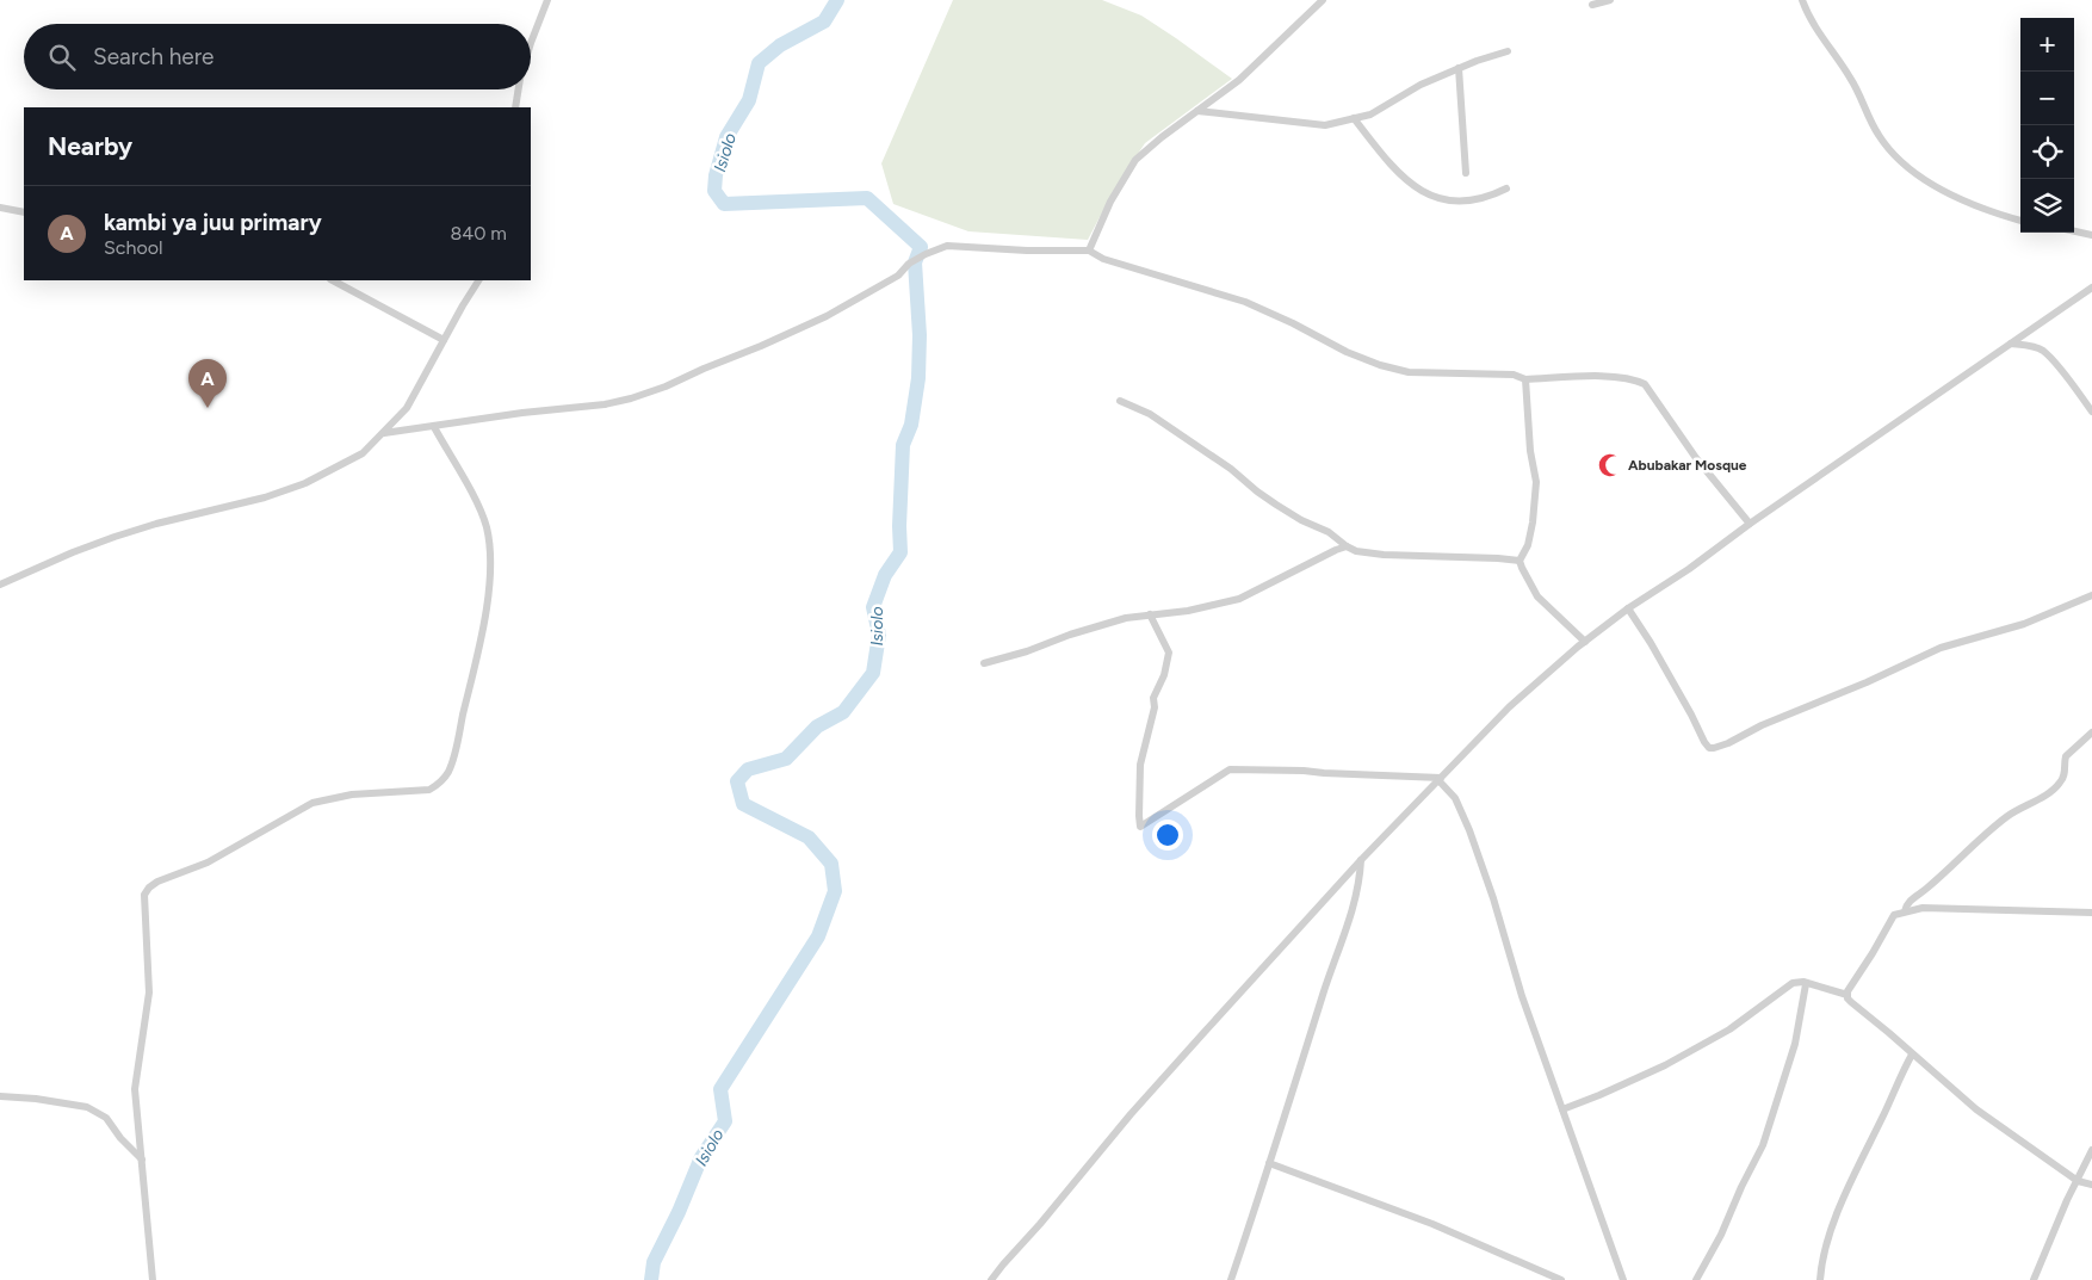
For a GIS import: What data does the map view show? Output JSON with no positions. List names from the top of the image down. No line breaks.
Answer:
{"water":["Isiolo"],"places":{"mosque":["Abubakar Mosque"]},"page":{"map_buttons":["+","−"],"search":"Search here","heading":"Nearby","list":[{"mark":"A","name":"kambi ya juu primary","note":"School","value":"840 m"}],"pins":"A"}}
